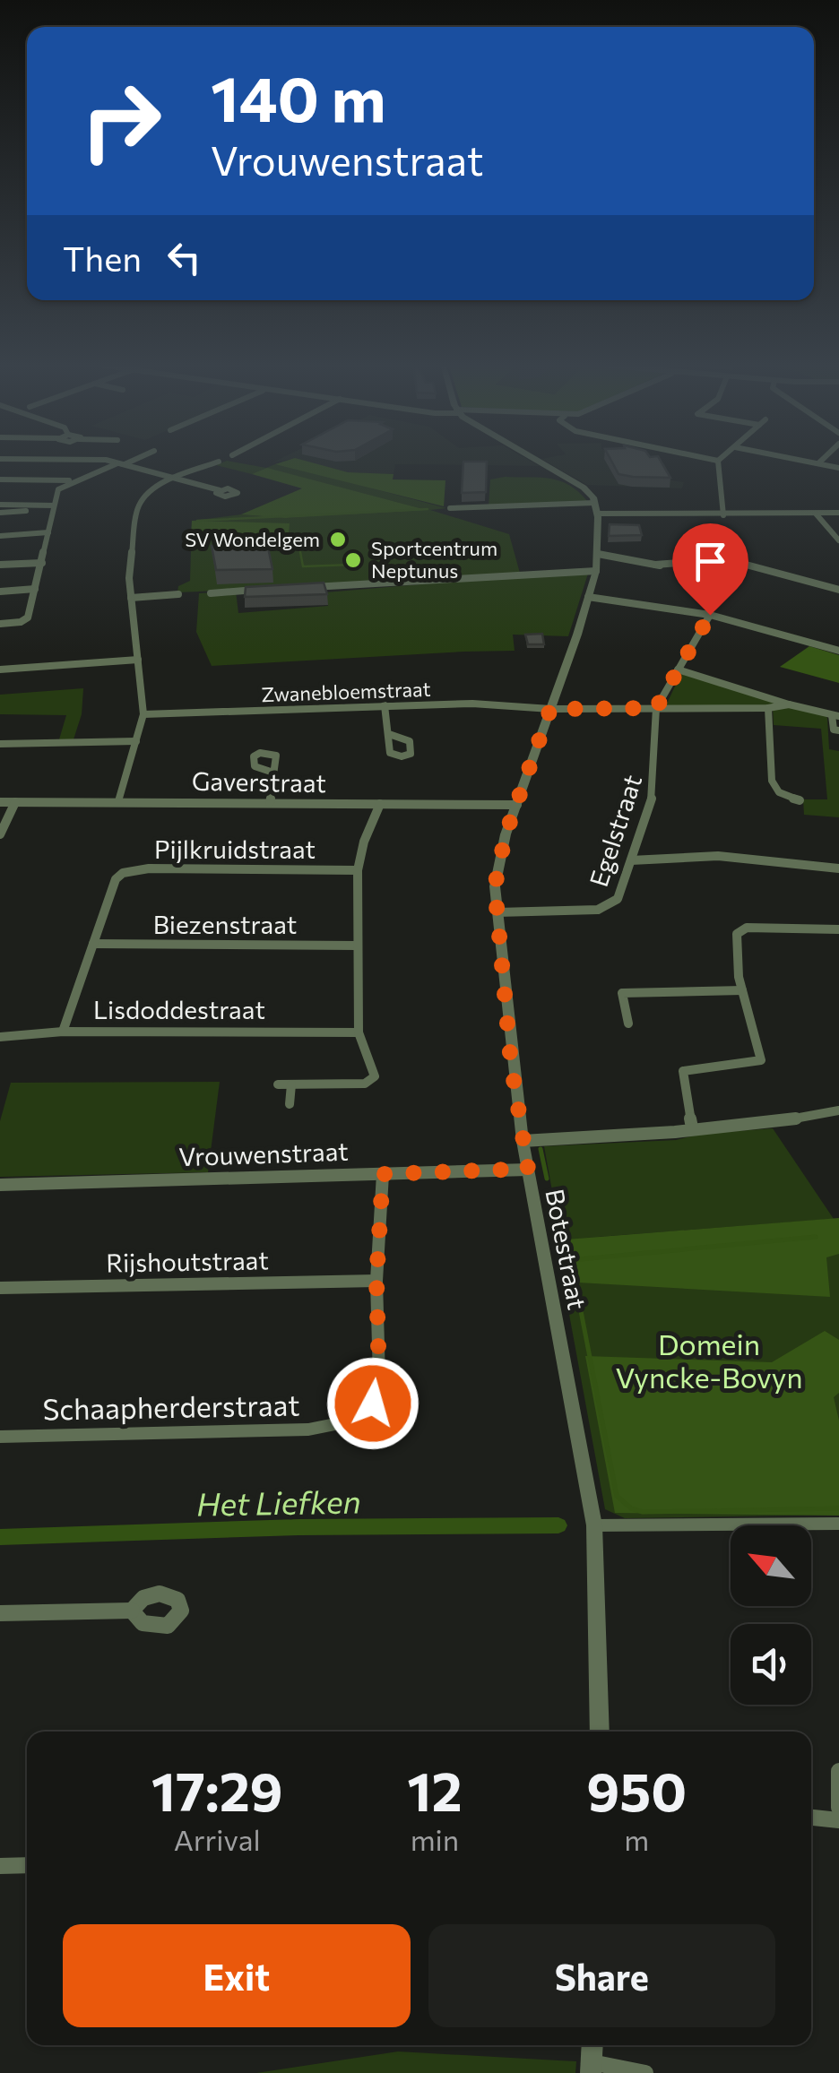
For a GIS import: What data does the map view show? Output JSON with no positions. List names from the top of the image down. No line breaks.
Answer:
{"streets":{"street":["Zwanebloemstraat","Gaverstraat","Egelstraat","Pijlkruidstraat","Biezenstraat","Lisdoddestraat","Vrouwenstraat","Botestraat","Rijshoutstraat","Schaapherderstraat"]},"crossings":[["Zwanebloemstraat","Egelstraat"],["Zwanebloemstraat","Botestraat"],["Gaverstraat","Botestraat"],["Egelstraat","Botestraat"],["Pijlkruidstraat","Biezenstraat"],["Pijlkruidstraat","Lisdoddestraat"],["Vrouwenstraat","Botestraat"],["Vrouwenstraat","Schaapherderstraat"],["Rijshoutstraat","Schaapherderstraat"]],"water":["Het Liefken"],"parks":["Domein Vyncke-Bovyn"],"places":["SV Wondelgem","Sportcentrum Neptunus"],"north":"top left","page":{"turn":["140 m","Vrouwenstraat"],"then":"Then","eta":["17:29","Arrival","12","min","950","m"],"buttons":["Exit","Share"]}}
